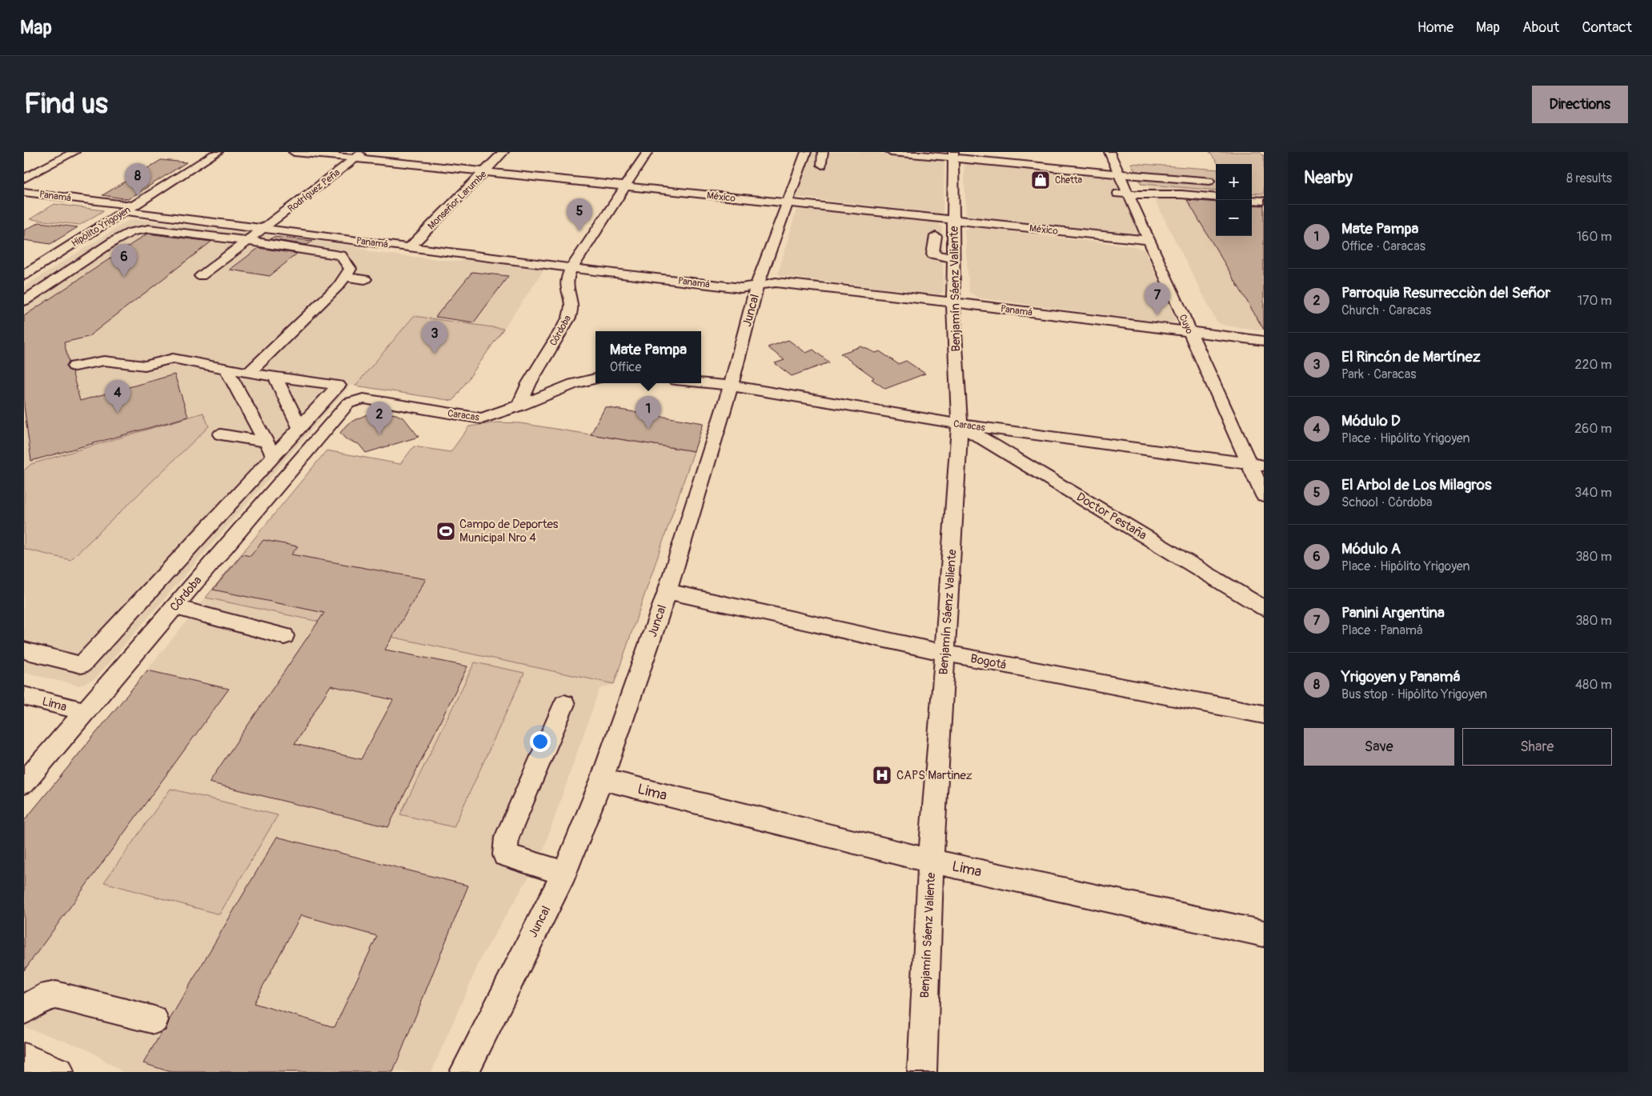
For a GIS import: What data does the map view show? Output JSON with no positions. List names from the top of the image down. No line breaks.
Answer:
{"streets":{"street":["Rodríguez Peña","Panamá","México","Monseñor Larumbe","Hipólito Yrigoyen","Benjamín Sáenz Valiente","Juncal","Cuyo","Córdoba","Caracas","Doctor Pestaña","Bogotá","Lima"]},"crossings":[["Rodríguez Peña","Panamá"],["Rodríguez Peña","México"],["Panamá","Monseñor Larumbe"],["Panamá","Hipólito Yrigoyen"],["Panamá","Benjamín Sáenz Valiente"],["Panamá","Juncal"],["Panamá","Cuyo"],["Panamá","Córdoba"],["México","Monseñor Larumbe"],["México","Benjamín Sáenz Valiente"],["México","Juncal"],["México","Cuyo"],["México","Córdoba"],["Benjamín Sáenz Valiente","Caracas"],["Benjamín Sáenz Valiente","Doctor Pestaña"],["Benjamín Sáenz Valiente","Bogotá"],["Benjamín Sáenz Valiente","Lima"],["Juncal","Caracas"],["Juncal","Bogotá"],["Juncal","Lima"],["Cuyo","Caracas"],["Córdoba","Caracas"],["Córdoba","Lima"],["Caracas","Doctor Pestaña"]],"places":{"shop":["Chetta"],"sports":["Campo de Deportes Municipal Nro 4"],"hospital":["CAPS Martinez"]},"page":{"header":"Map","nav":["Home","Map","About","Contact"],"buttons":["Directions",["Save","Share"]],"title":"Find us","heading":["Nearby","8 results"],"pins":["8","5","6","7","3","4","1","2"],"map_buttons":["+","−"],"list":[{"mark":"1","name":"Mate Pampa","note":"Office · Caracas","value":"160 m"},{"mark":"2","name":"Parroquia Resurrecciòn del Señor","note":"Church · Caracas","value":"170 m"},{"mark":"3","name":"El Rincón de Martínez","note":"Park · Caracas","value":"220 m"},{"mark":"4","name":"Módulo D","note":"Place · Hipólito Yrigoyen","value":"260 m"},{"mark":"5","name":"El Arbol de Los Milagros","note":"School · Córdoba","value":"340 m"},{"mark":"6","name":"Módulo A","note":"Place · Hipólito Yrigoyen","value":"380 m"},{"mark":"7","name":"Panini Argentina","note":"Place · Panamá","value":"380 m"},{"mark":"8","name":"Yrigoyen y Panamá","note":"Bus stop · Hipólito Yrigoyen","value":"480 m"}],"popup":["Mate Pampa","Office"]}}
